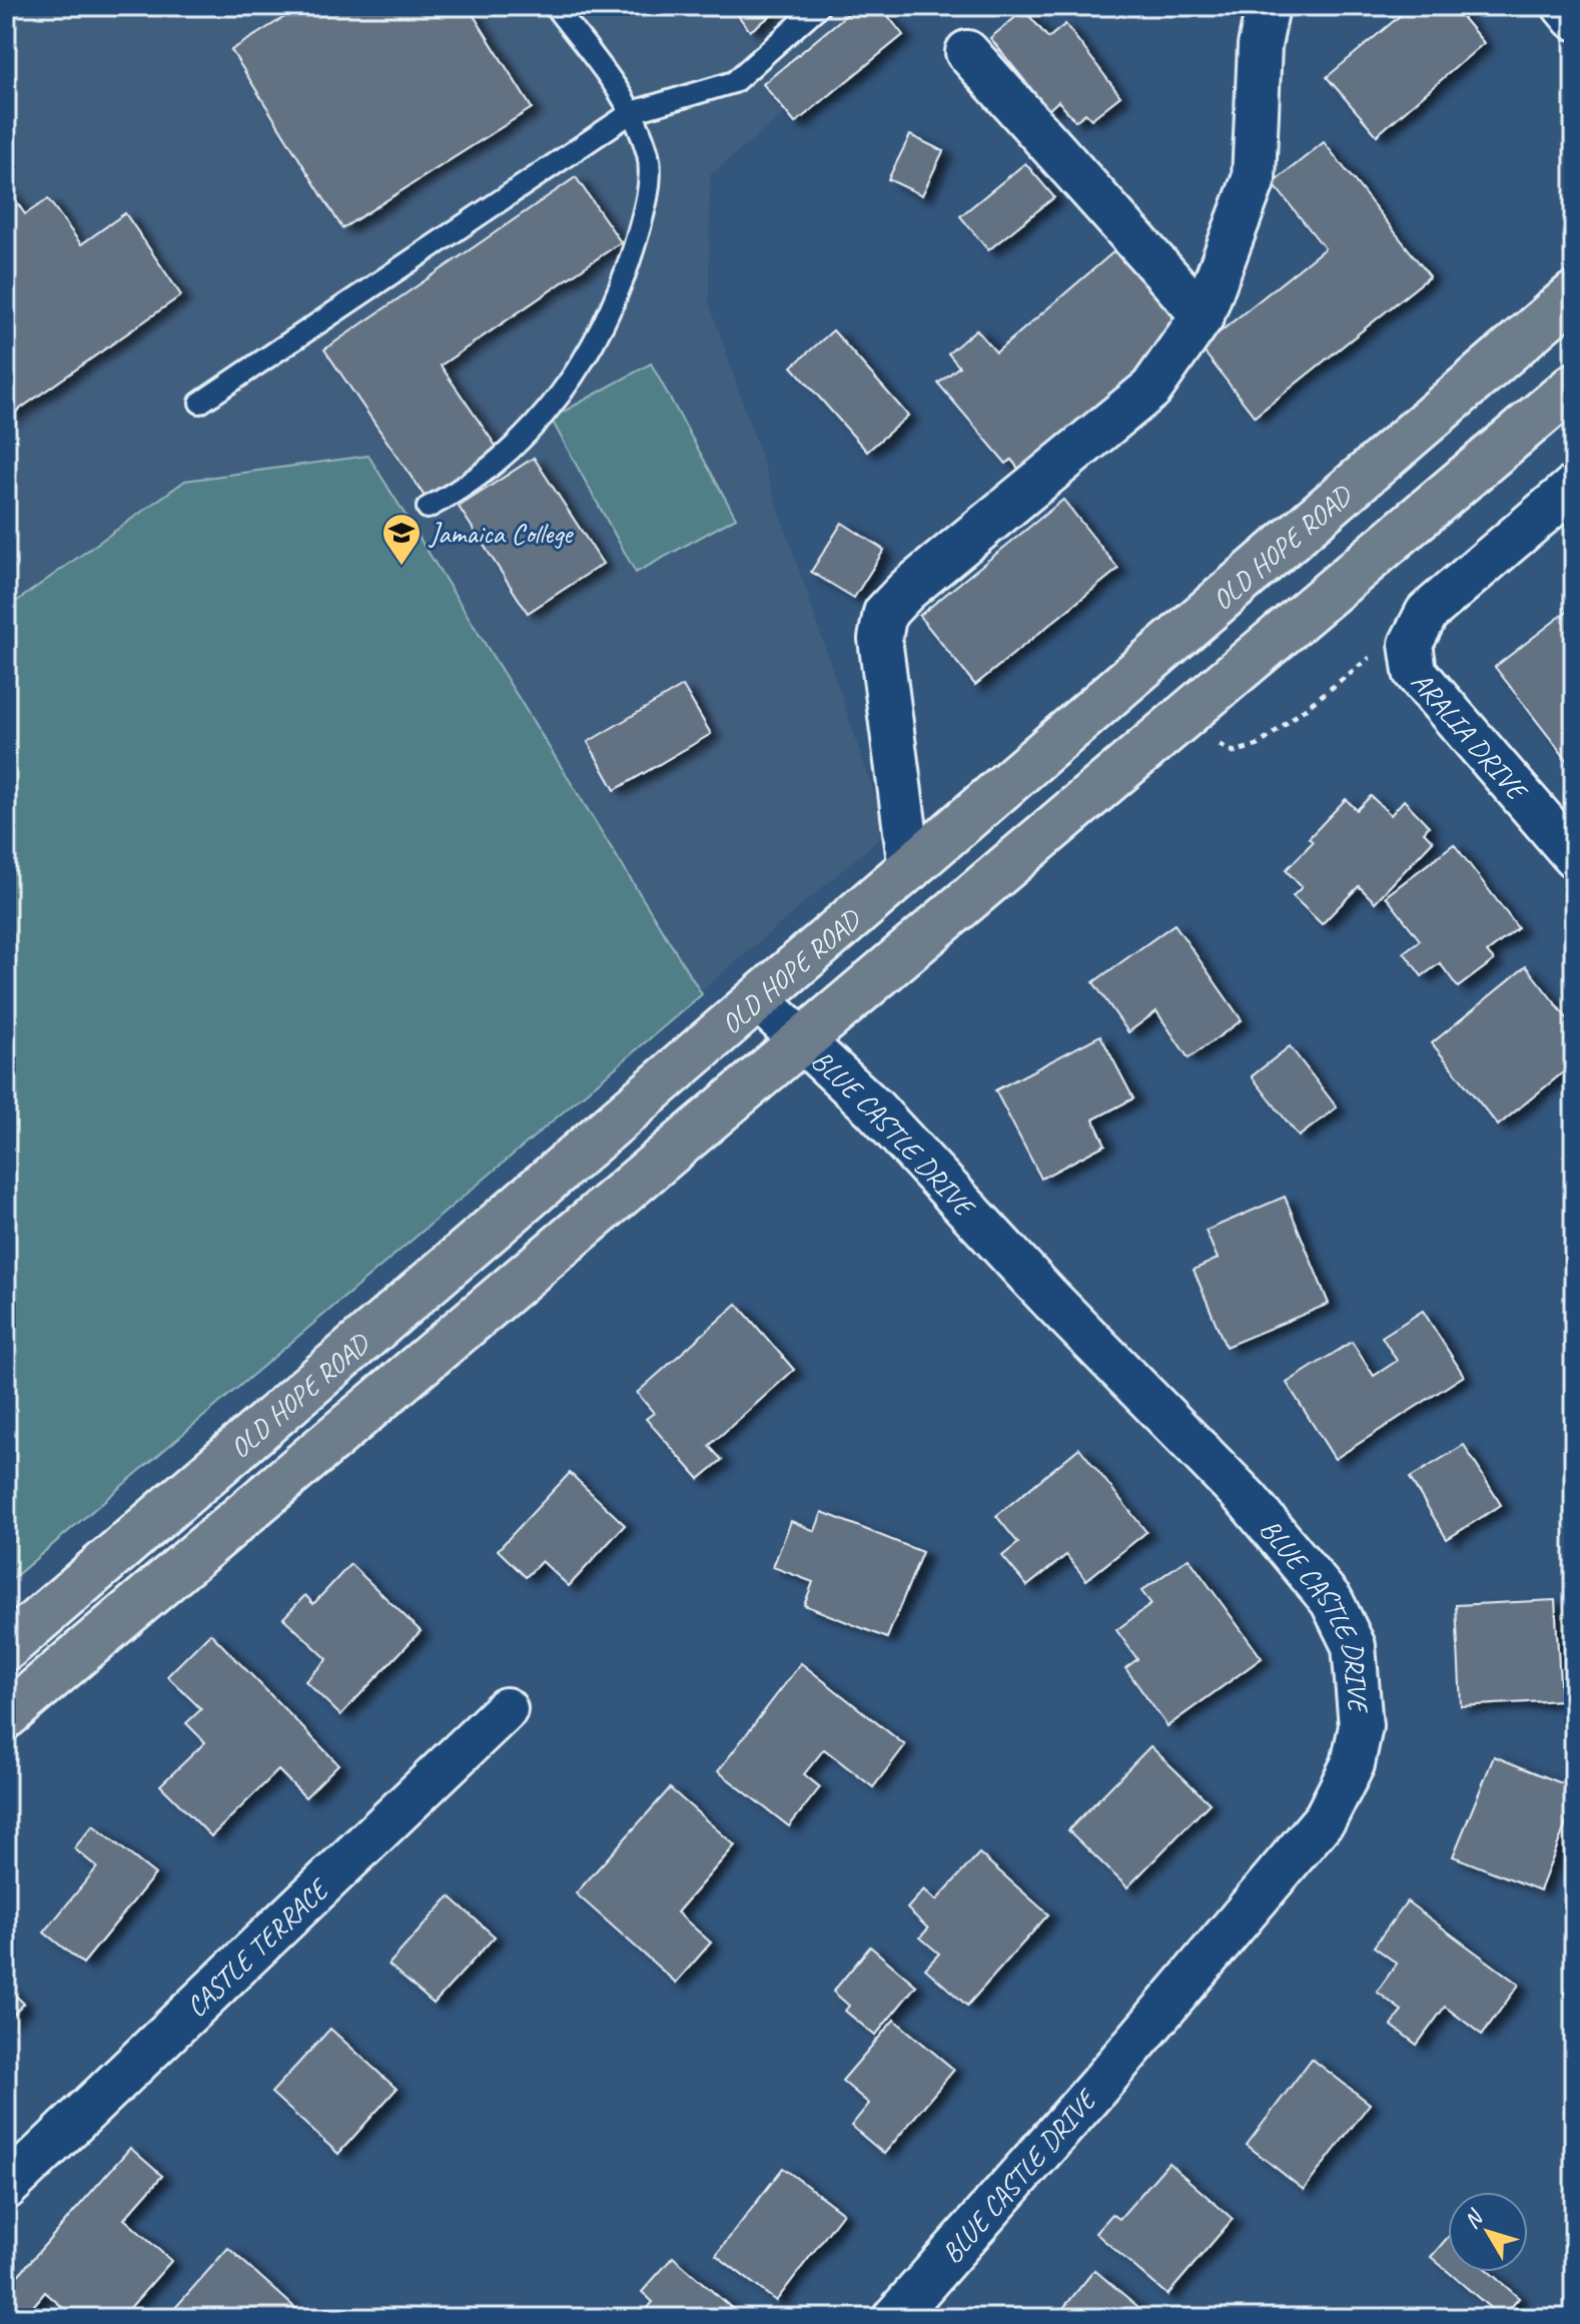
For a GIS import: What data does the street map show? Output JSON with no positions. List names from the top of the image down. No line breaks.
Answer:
{"streets":{"main road":["OLD HOPE ROAD"],"street":["ARALIA DRIVE","BLUE CASTLE DRIVE","CASTLE TERRACE"]},"crossings":[["OLD HOPE ROAD","BLUE CASTLE DRIVE"]],"places":{"school or university":["Jamaica College"]},"north":"top left"}
